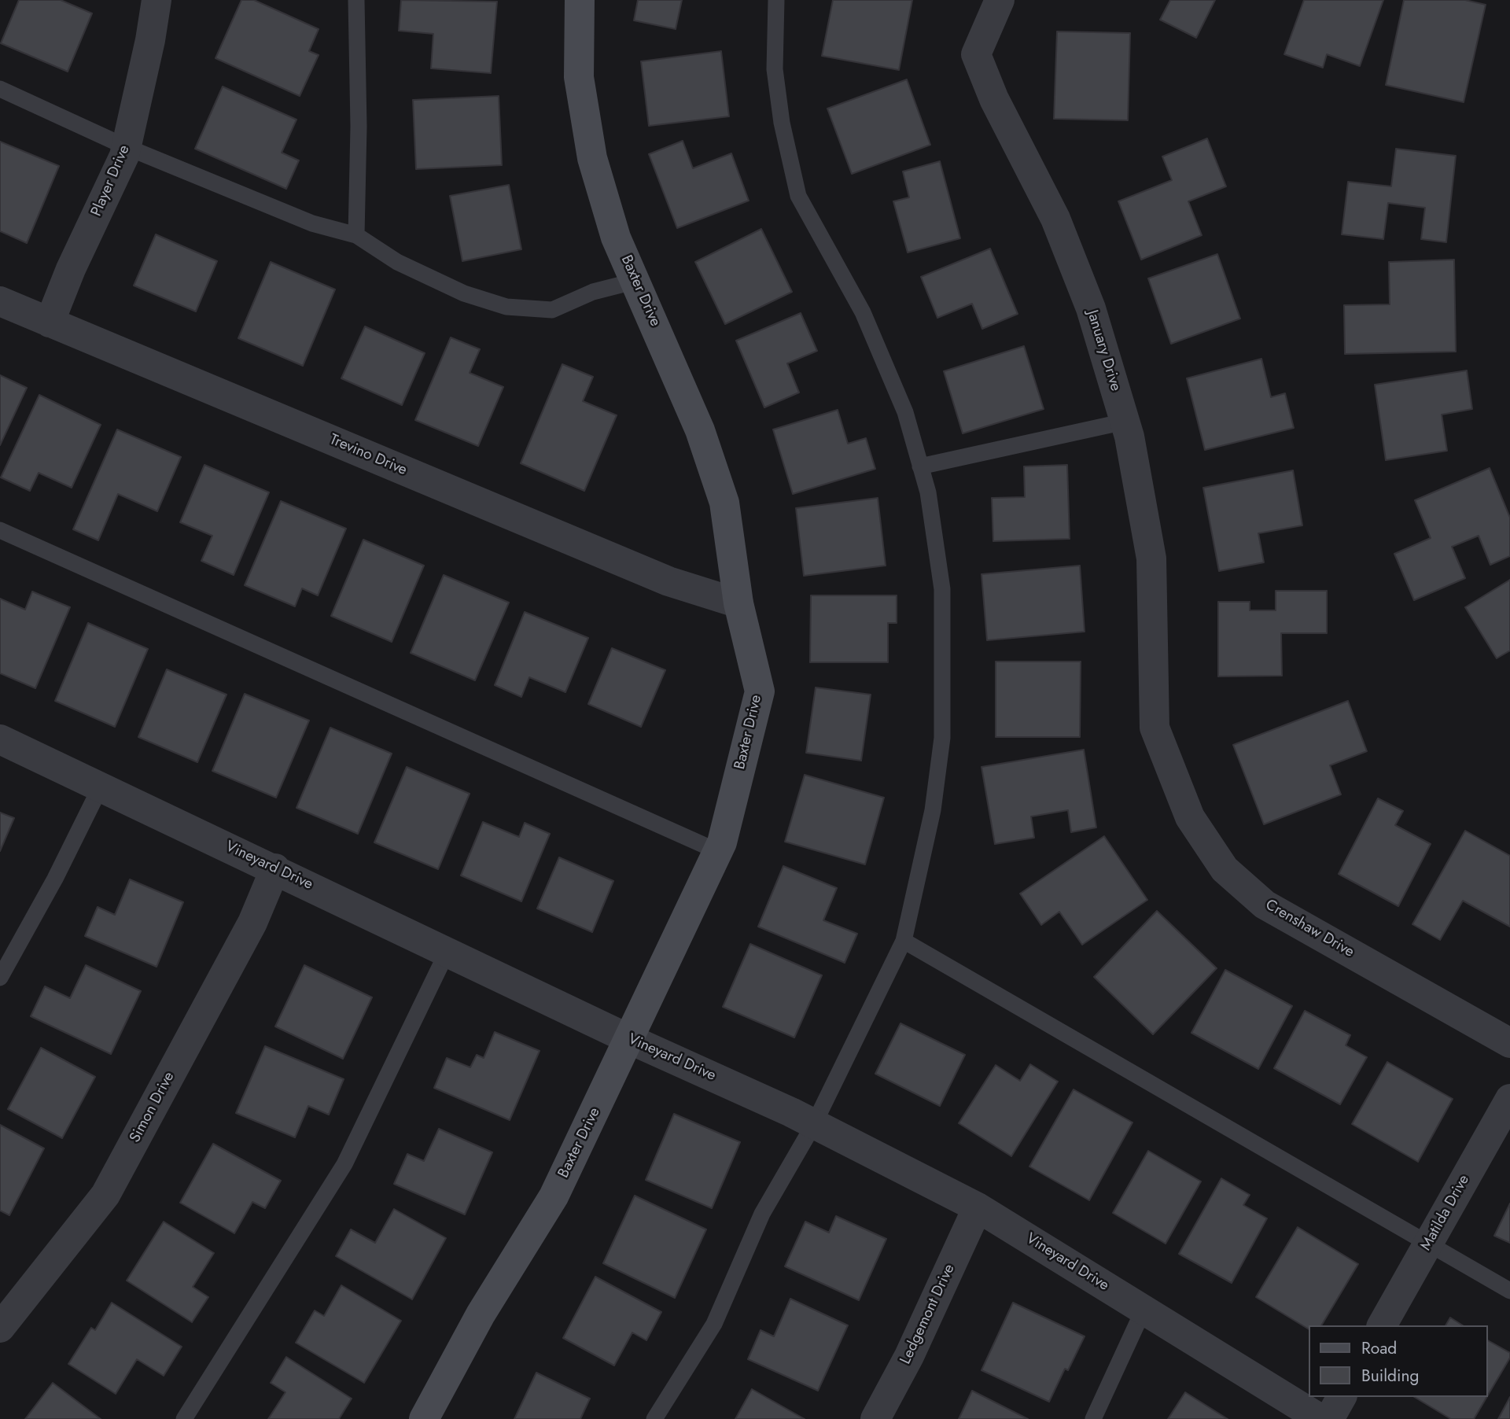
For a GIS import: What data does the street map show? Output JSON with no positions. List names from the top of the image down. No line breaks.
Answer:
{"streets":{"street":["Player Drive","Baxter Drive","January Drive","Trevino Drive","Vineyard Drive","Crenshaw Drive","Simon Drive","Matilda Drive","Ledgemont Drive"]},"crossings":[["Player Drive","Trevino Drive"],["Baxter Drive","Trevino Drive"],["Baxter Drive","Vineyard Drive"],["January Drive","Crenshaw Drive"],["Vineyard Drive","Simon Drive"],["Vineyard Drive","Ledgemont Drive"]],"legend":["Road","Building"]}
